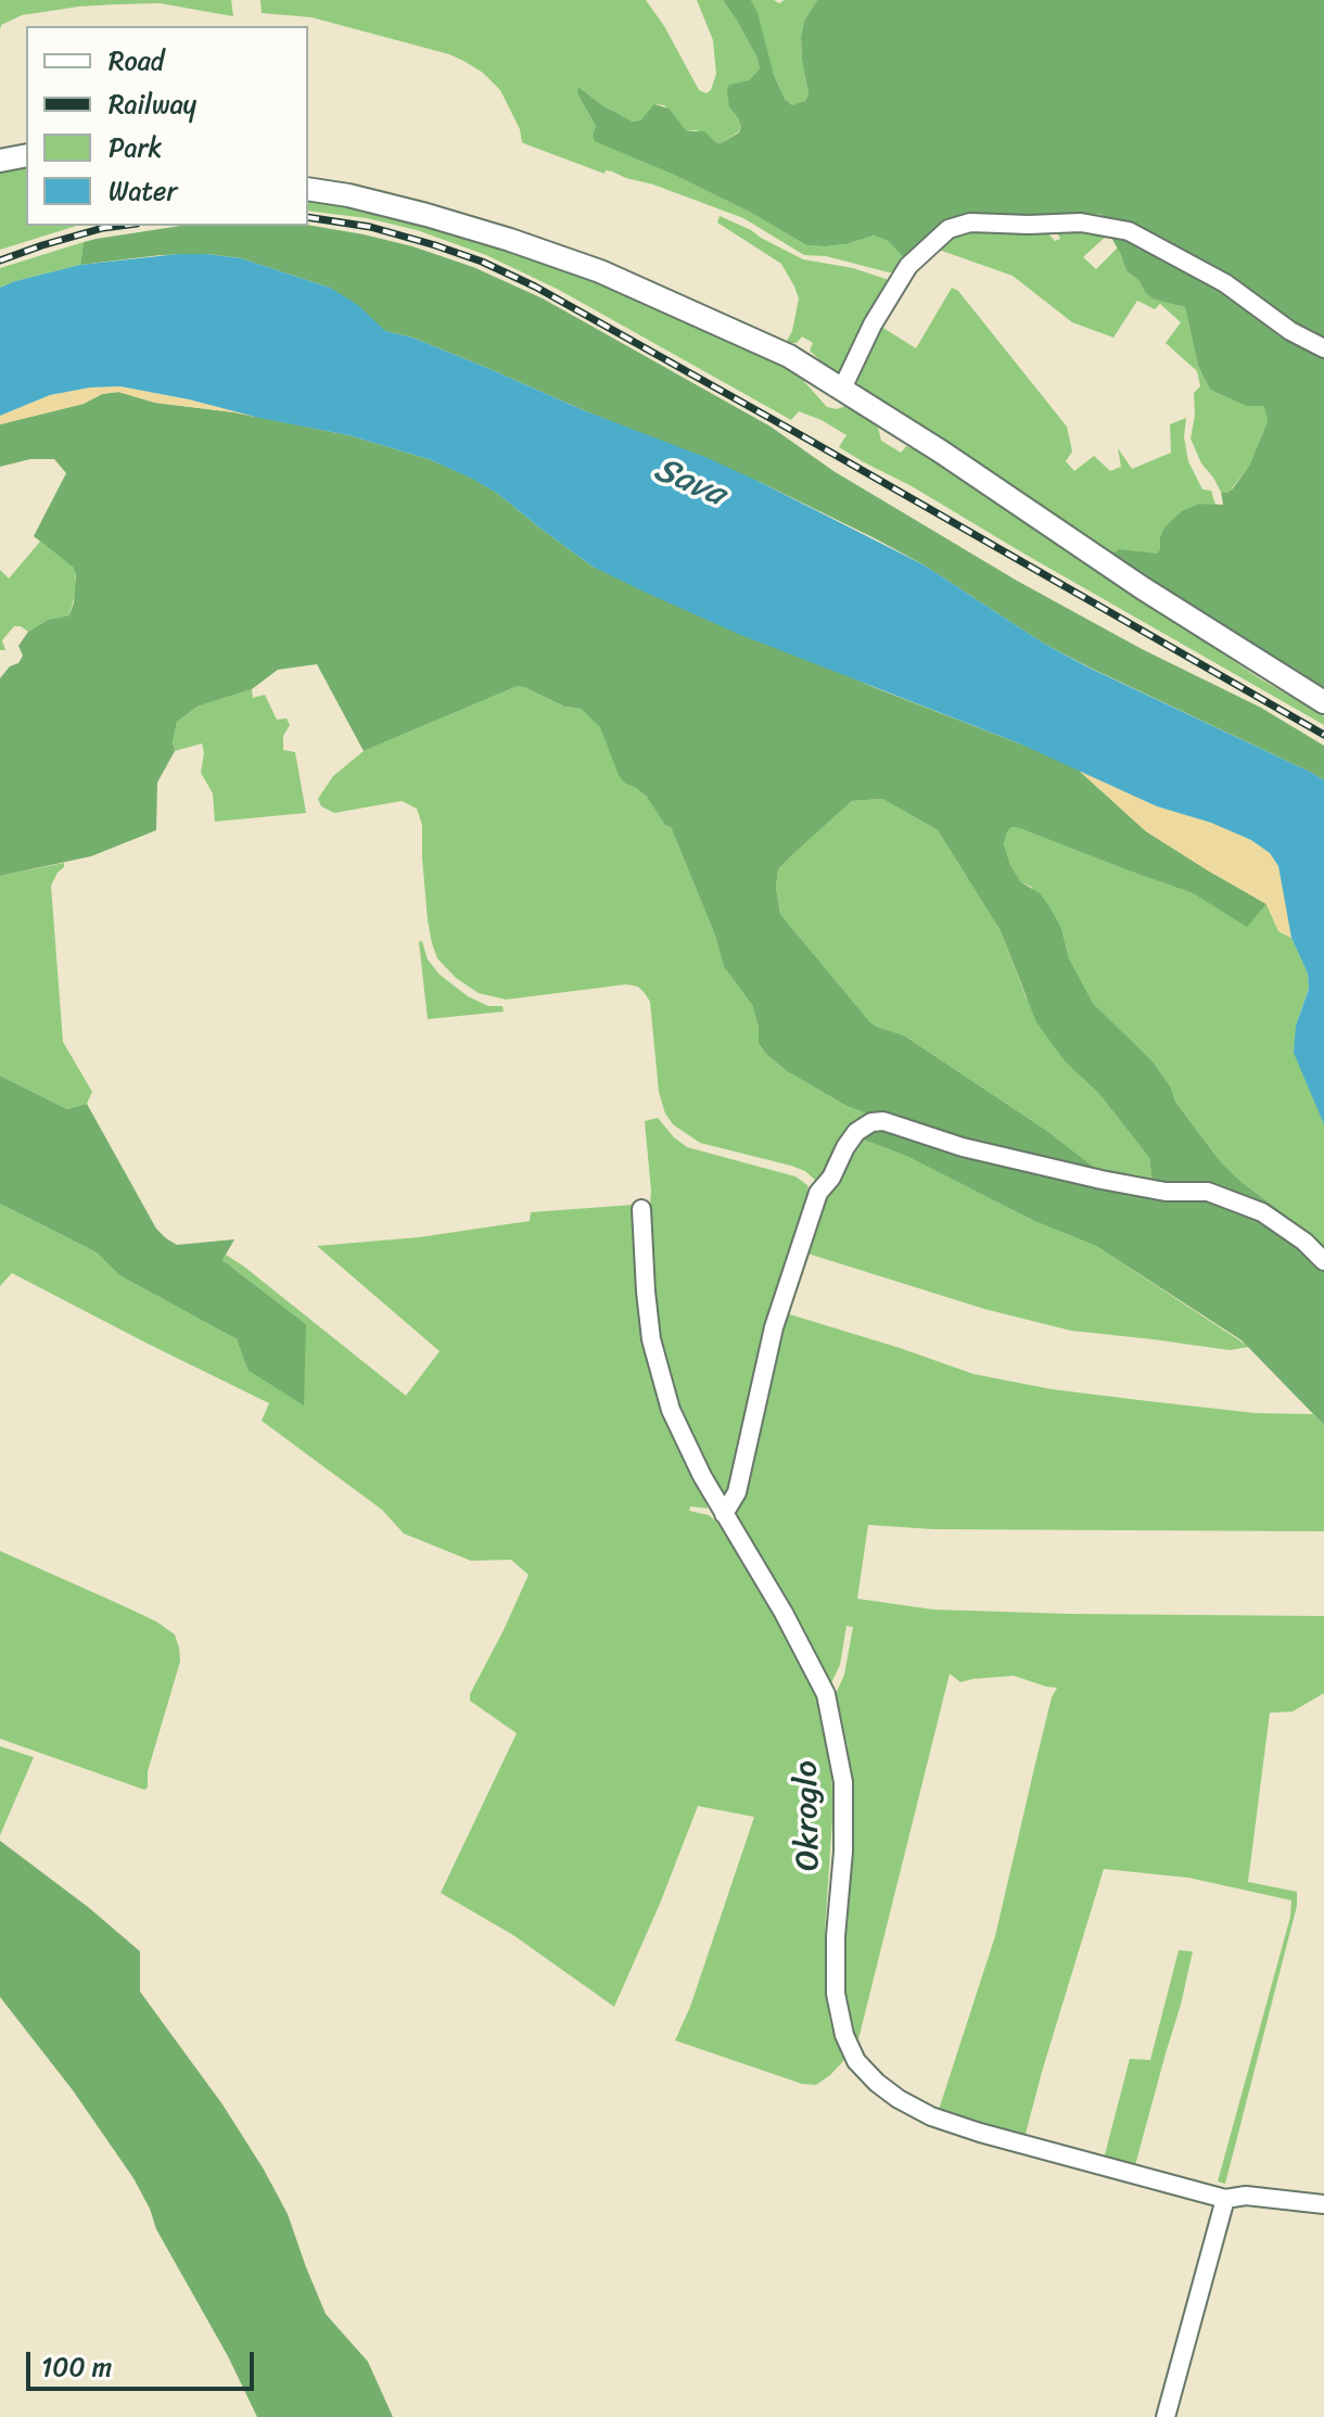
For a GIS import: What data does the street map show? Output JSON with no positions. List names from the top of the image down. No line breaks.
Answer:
{"streets":{"street":["Okroglo"]},"water":["Sava"],"legend":["Road","Railway","Park","Water"],"scale_bar":"100 m"}
